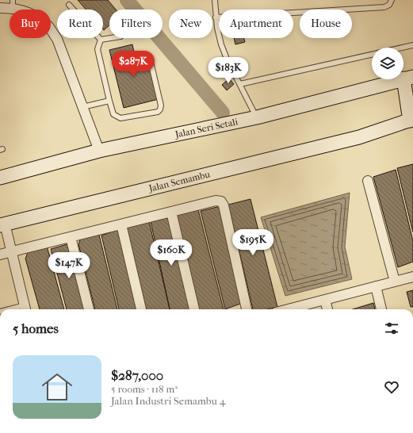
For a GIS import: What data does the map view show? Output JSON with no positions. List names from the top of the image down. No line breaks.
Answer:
{"streets":{"main road":["Jalan Seri Setali","Jalan Semambu"]},"page":{"chip":["Buy","Rent","Filters","New","Apartment","House"],"price":["$287K","$183K","$195K","$160K","$147K"],"heading":"5 homes","list":[{"name":"$287,000","note":"5 rooms · 118 m² · Jalan Industri Semambu 4"}]}}
